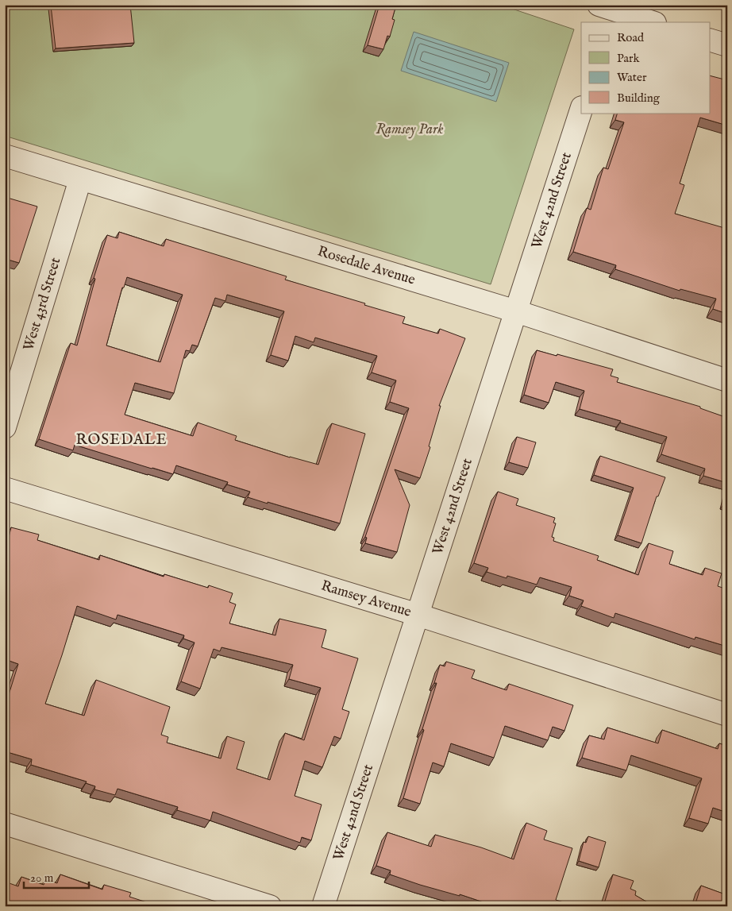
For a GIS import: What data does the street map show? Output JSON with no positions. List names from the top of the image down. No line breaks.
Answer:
{"streets":{"street":["West 42nd Street","Rosedale Avenue","West 43rd Street","Ramsey Avenue"]},"crossings":[["West 42nd Street","Rosedale Avenue"],["West 42nd Street","Ramsey Avenue"],["Rosedale Avenue","West 43rd Street"]],"districts":["ROSEDALE"],"parks":["Ramsey Park"],"legend":["Road","Park","Water","Building"],"scale_bar":"20 m"}
